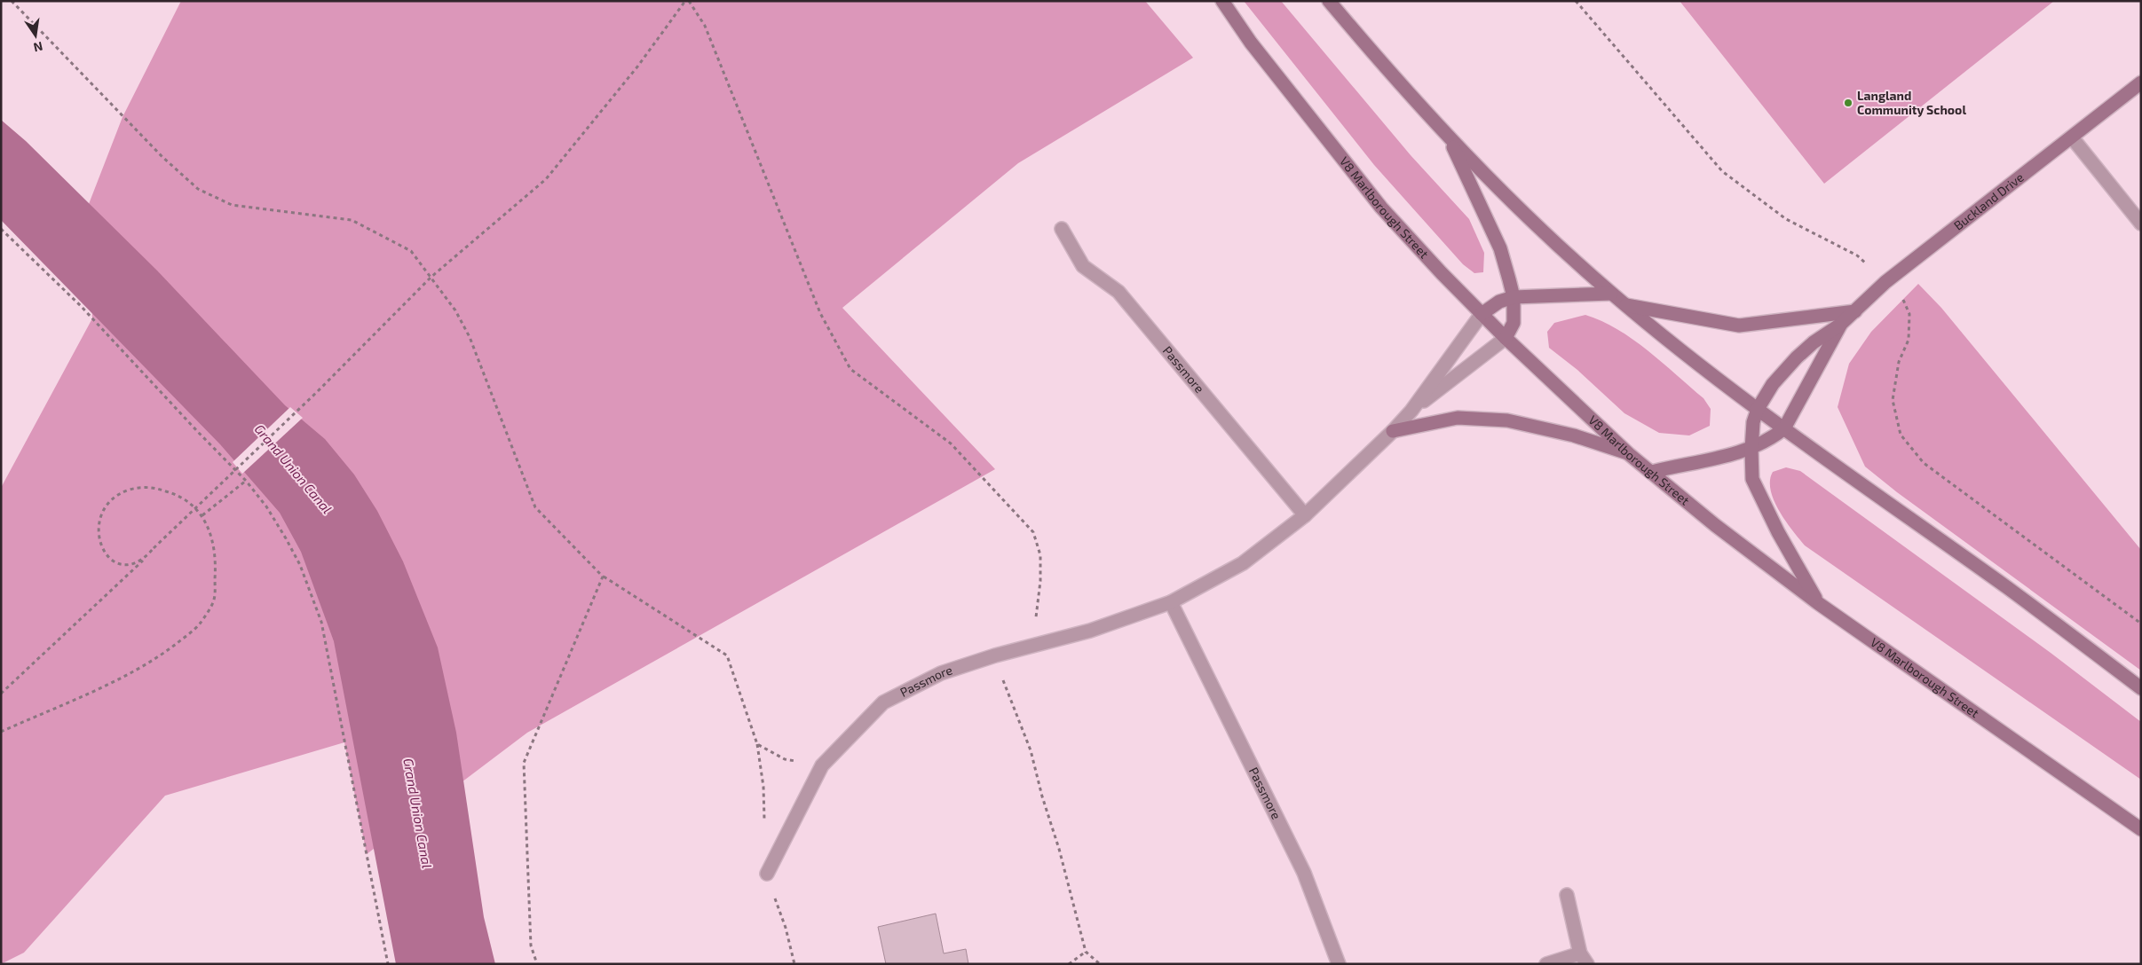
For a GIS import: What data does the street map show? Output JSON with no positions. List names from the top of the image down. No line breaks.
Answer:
{"streets":{"street":["Buckland Drive","V8 Marlborough Street","Passmore"]},"crossings":[["Buckland Drive","V8 Marlborough Street"],["V8 Marlborough Street","Passmore"]],"water":["Grand Union Canal"],"places":["Langland Community School"],"north":"bottom"}
